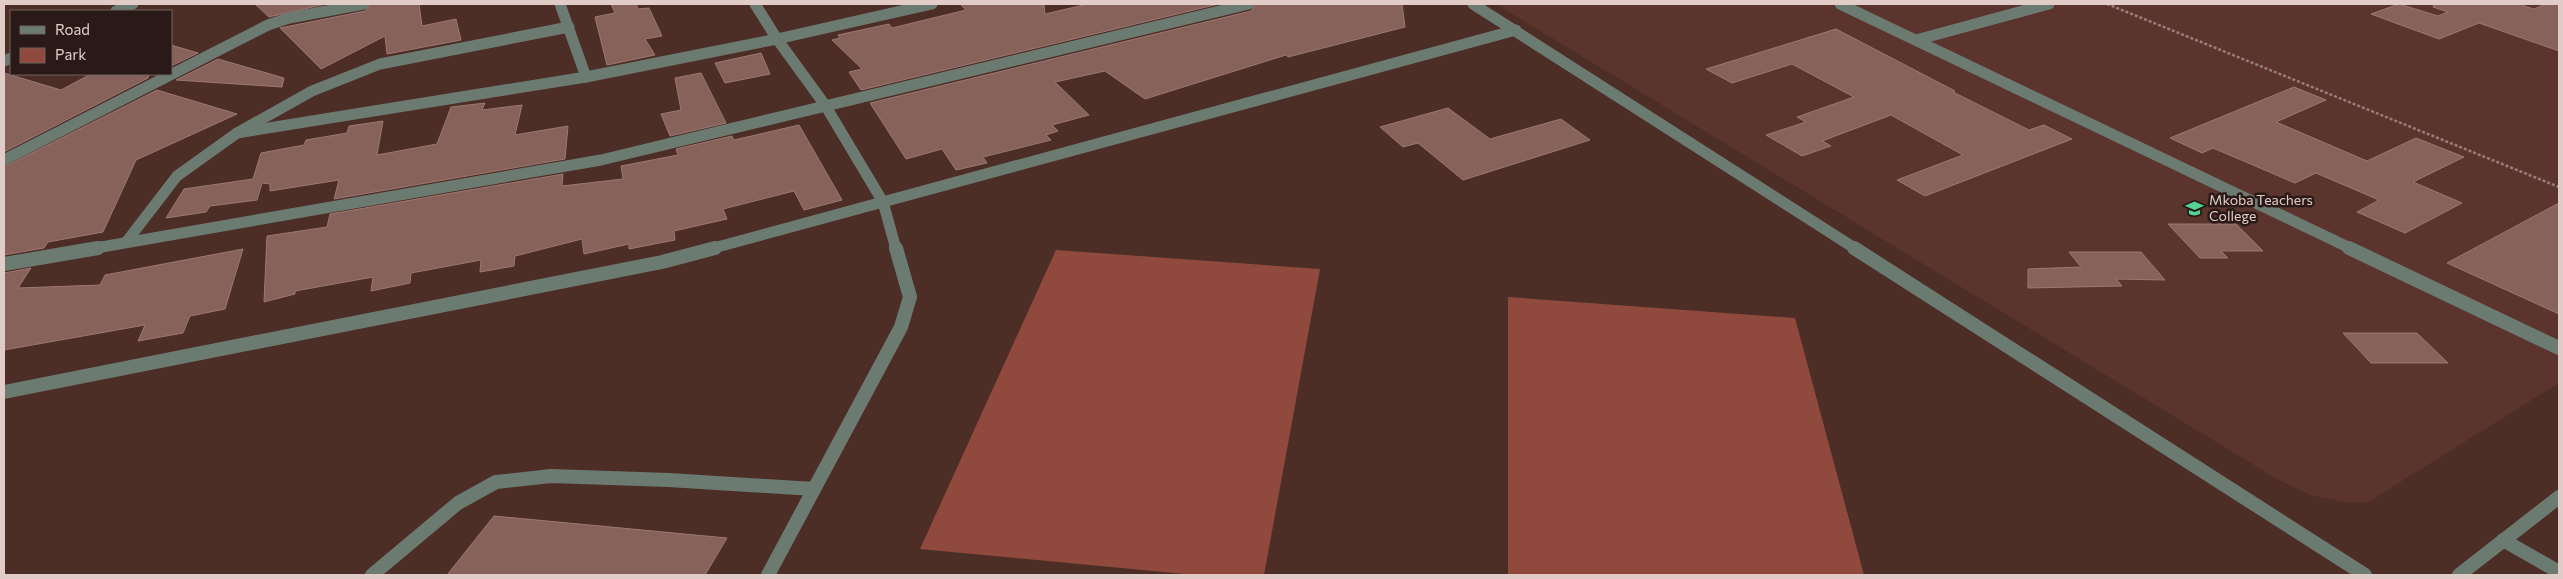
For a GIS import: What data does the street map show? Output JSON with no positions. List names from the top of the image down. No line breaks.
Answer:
{"places":{"school or university":["Mkoba Teachers College"]},"legend":["Road","Park"]}
